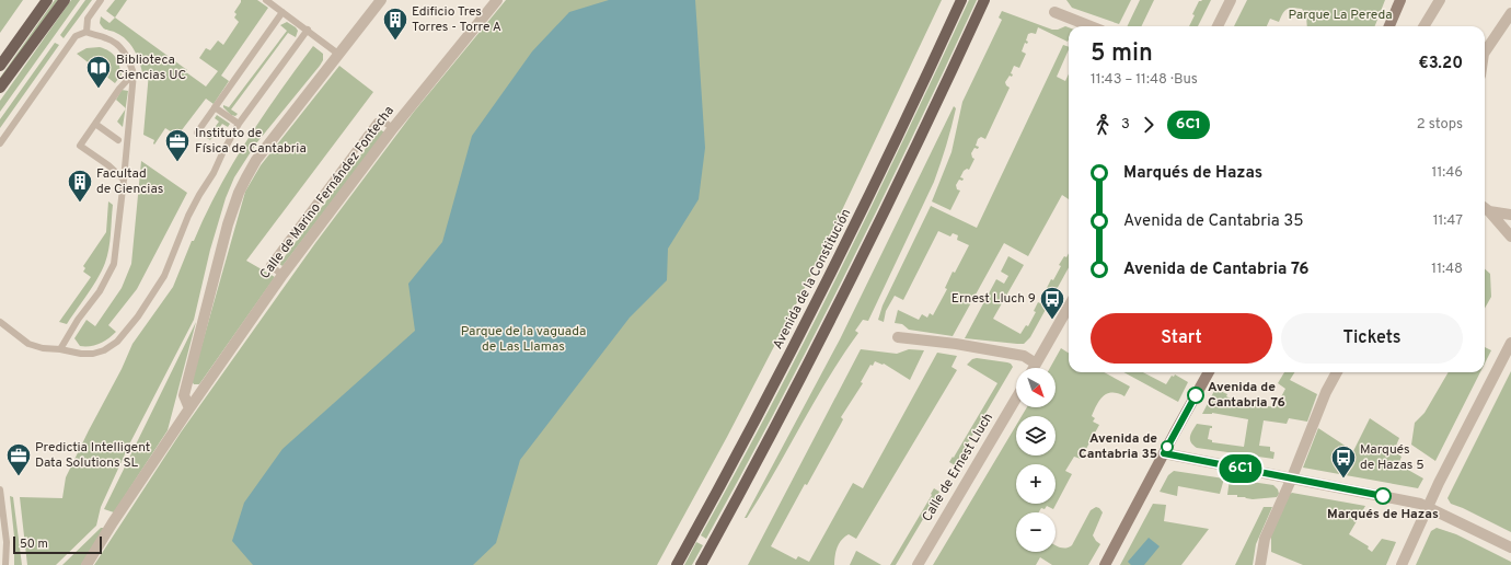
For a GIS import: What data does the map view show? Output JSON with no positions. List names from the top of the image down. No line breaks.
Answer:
{"streets":{"main road":["Avenida de la Constitución"],"street":["Calle de Marino Fernández Fontecha","Calle de Ernest Lluch"]},"parks":["Parque La Pereda","Parque de la vaguada de Las Llamas"],"places":{"building":["Edificio Tres Torres - Torre A","Facultad de Ciencias"],"library":["Biblioteca Ciencias UC"],"office":["Instituto de Física de Cantabria","Predictia Intelligent Data Solutions SL"],"bus stop":["Ernest Lluch 9","Marqués de Hazas 5"],"other":["Avenida de Cantabria 76","Avenida de Cantabria 35","Marqués de Hazas"]},"lines":["bus line 6C1"],"scale_bar":"50 m","north":"bottom right","page":{"on_map":"6C1","heading":["5 min","11:43 – 11:48 · Bus","€3.20"],"legs":["3","6C1","2 stops"],"list":[{"name":"Marqués de Hazas","value":"11:46"},{"name":"Avenida de Cantabria 35","value":"11:47"},{"name":"Avenida de Cantabria 76","value":"11:48"}],"buttons":["Start","Tickets"],"map_buttons":["+","−"],"scale":"50 m"}}
